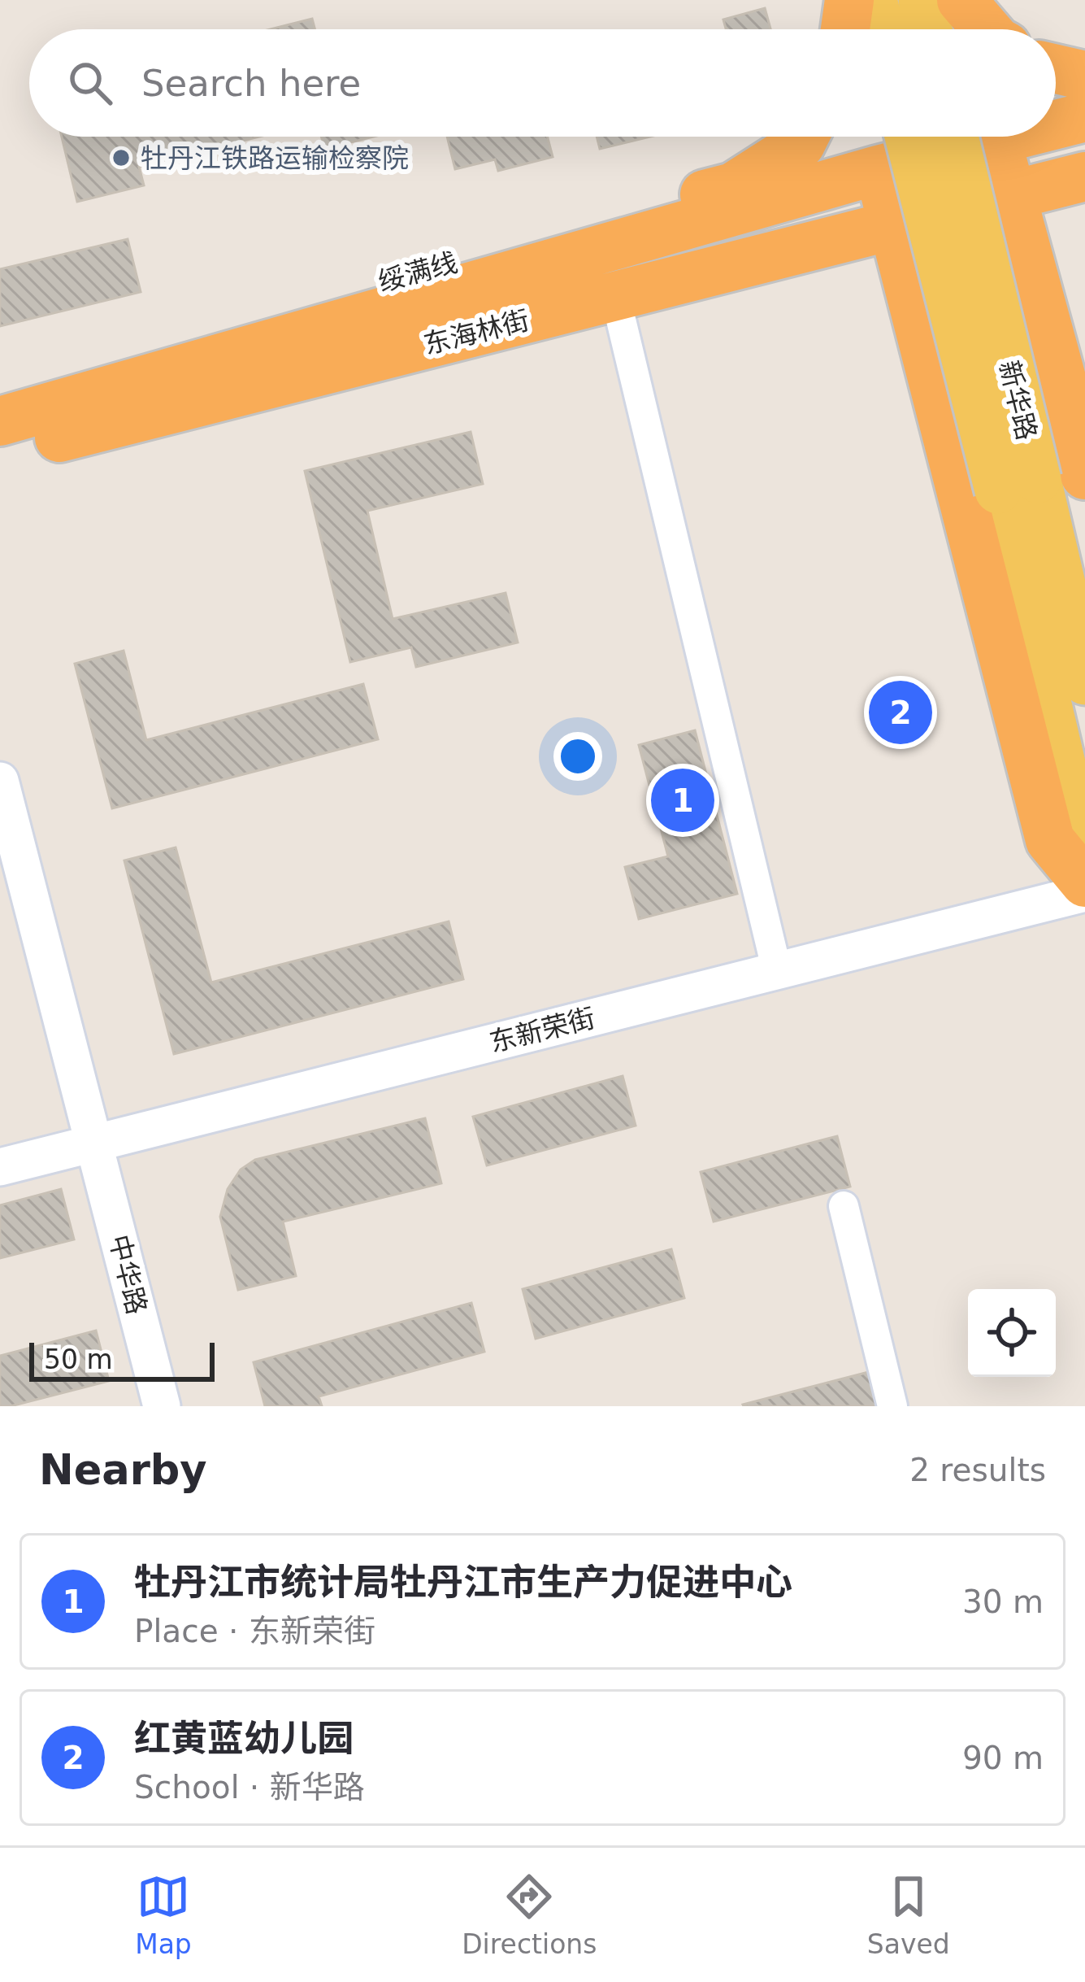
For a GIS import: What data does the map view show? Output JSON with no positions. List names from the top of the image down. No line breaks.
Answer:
{"streets":{"highway":["绥满线","东海林街"],"main road":["新华路"],"street":["东新荣街","中华路"]},"crossings":[["东海林街","新华路"],["东新荣街","中华路"]],"places":["牡丹江铁路运输检察院"],"scale_bar":"50 m","page":{"search":"Search here","pins":["2","1"],"scale":"50 m","heading":["Nearby","2 results"],"list":[{"mark":"1","name":"牡丹江市统计局牡丹江市生产力促进中心","note":"Place · 东新荣街","value":"30 m"},{"mark":"2","name":"红黄蓝幼儿园","note":"School · 新华路","value":"90 m"}],"nav":["Map","Directions","Saved"]}}
